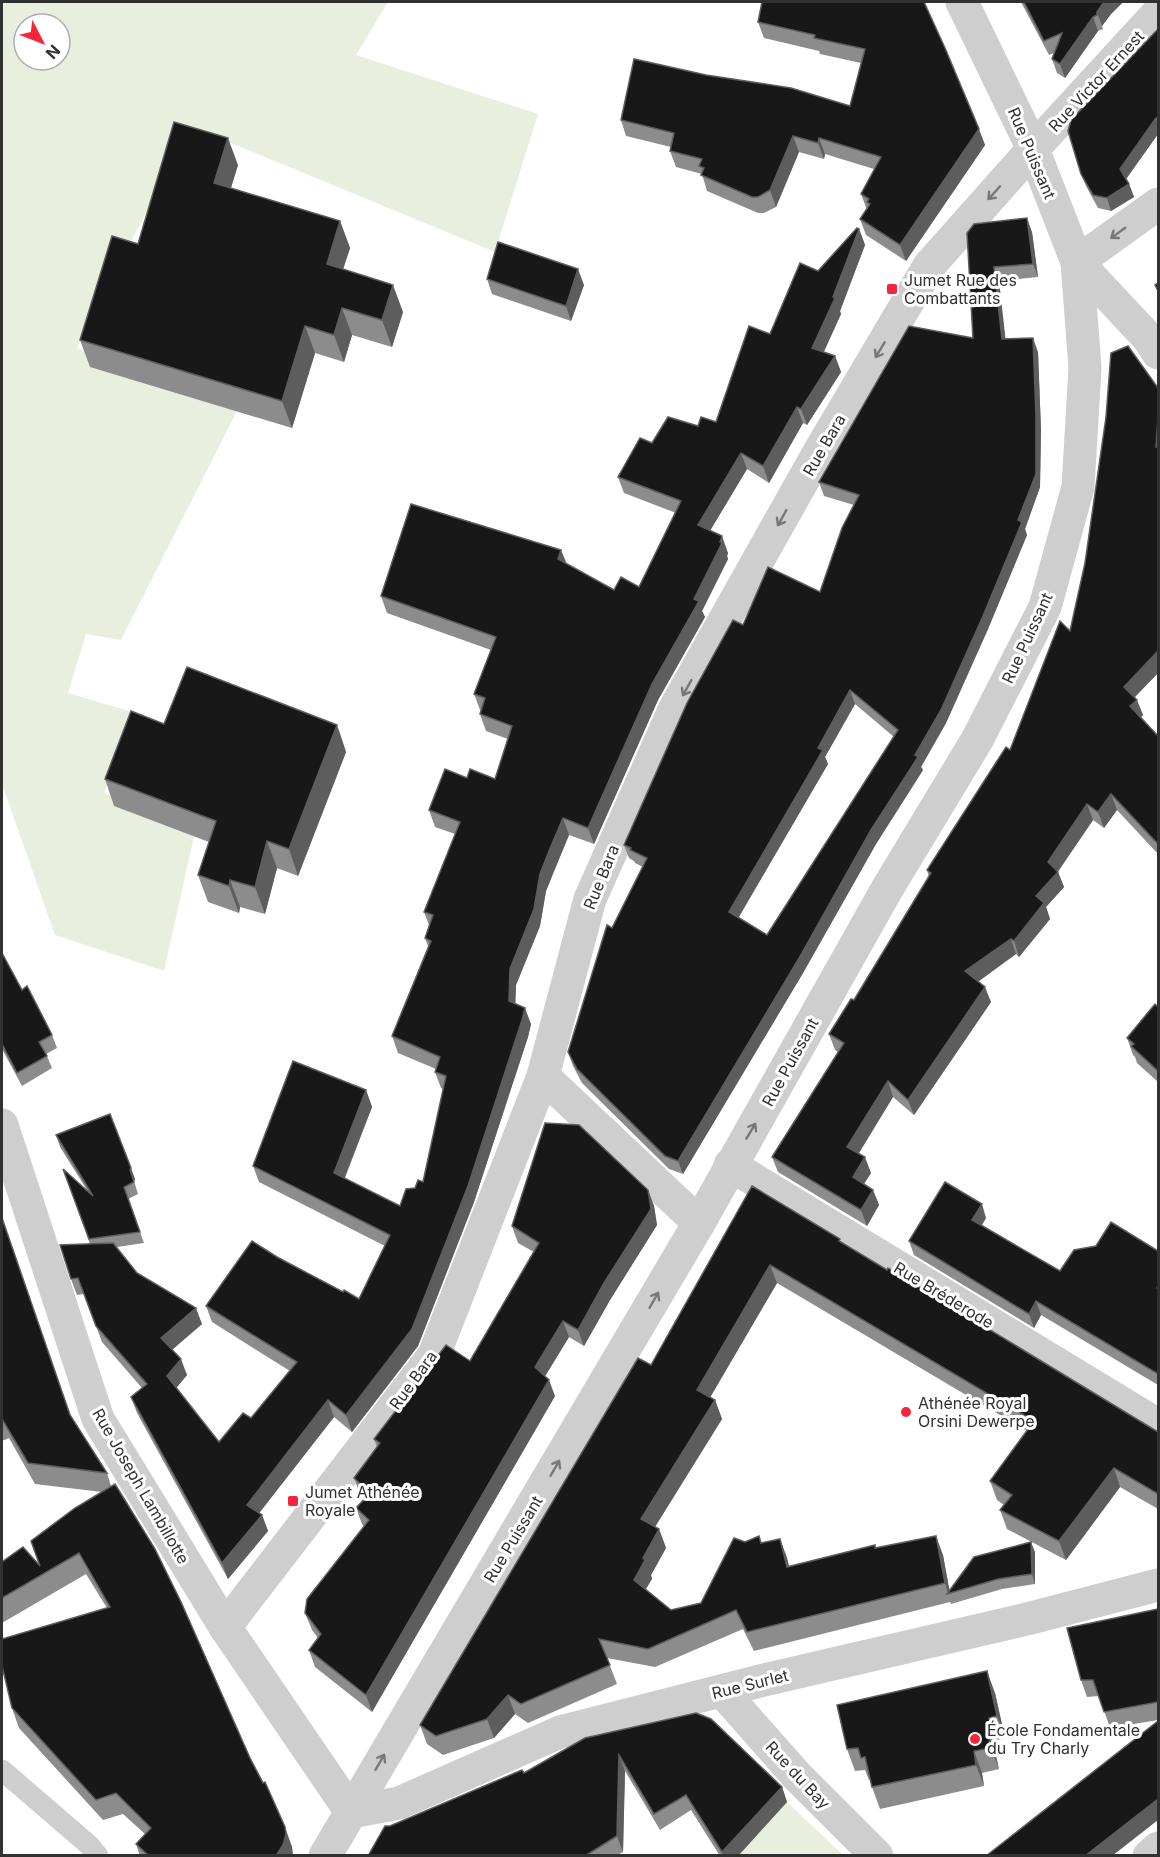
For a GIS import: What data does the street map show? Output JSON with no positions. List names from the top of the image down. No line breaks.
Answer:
{"streets":{"street":["Rue Victor Ernest","Rue Puissant","Rue Bara","Rue Bréderode","Rue Joseph Lambillotte","Rue Surlet","Rue du Bay"]},"crossings":[["Rue Victor Ernest","Rue Puissant"],["Rue Victor Ernest","Rue Bara"],["Rue Puissant","Rue Bara"],["Rue Puissant","Rue Bréderode"],["Rue Puissant","Rue Joseph Lambillotte"],["Rue Puissant","Rue Surlet"],["Rue Bara","Rue Joseph Lambillotte"],["Rue Joseph Lambillotte","Rue Surlet"],["Rue Surlet","Rue du Bay"]],"one_way":["Rue Puissant","Rue Bara"],"places":{"transit":["Jumet Rue des Combattants","Jumet Athénée Royale"],"other":["Athénée Royal Orsini Dewerpe","École Fondamentale du Try Charly"]},"north":"bottom right"}
